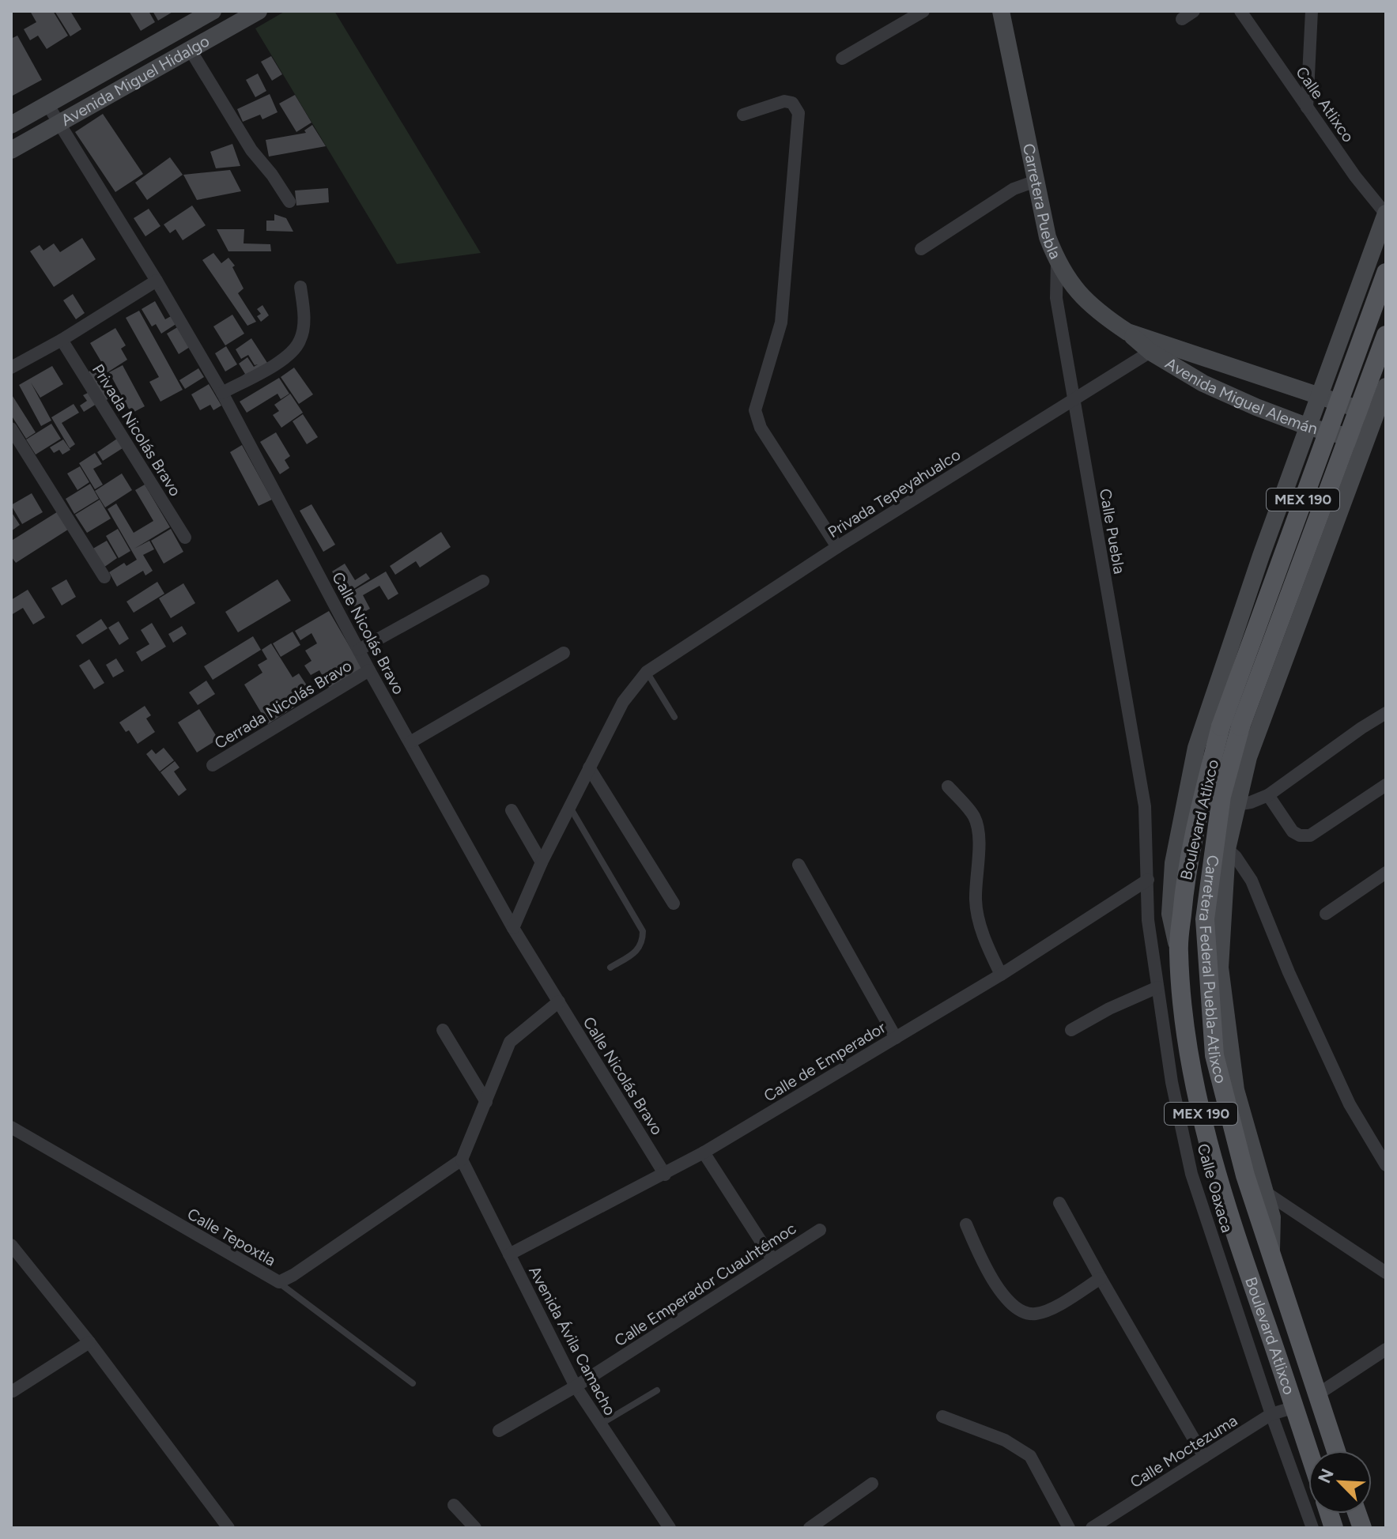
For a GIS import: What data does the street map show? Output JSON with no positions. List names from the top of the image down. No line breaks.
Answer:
{"streets":{"main road":["Avenida Miguel Hidalgo","Carretera Puebla","Avenida Miguel Alemán","MEX 190","Boulevard Atlixco","Carretera Federal Puebla-Atlixco"],"street":["Calle Atlixco","Privada Nicolás Bravo","Privada Tepeyahualco","Calle Puebla","Calle Nicolás Bravo","Cerrada Nicolás Bravo","Calle de Emperador","Calle Oaxaca","Calle Tepoxtla","Calle Emperador Cuauhtémoc","Avenida Ávila Camacho","Calle Moctezuma"]},"crossings":[["Avenida Miguel Hidalgo","Calle Nicolás Bravo"],["Carretera Puebla","Avenida Miguel Alemán"],["Carretera Puebla","Calle Puebla"],["Avenida Miguel Alemán","Privada Tepeyahualco"],["Privada Tepeyahualco","Calle Puebla"],["Privada Tepeyahualco","Calle Nicolás Bravo"],["Calle Puebla","Calle Oaxaca"],["Calle Nicolás Bravo","Cerrada Nicolás Bravo"],["Calle Nicolás Bravo","Calle de Emperador"],["Boulevard Atlixco","Calle Moctezuma"],["Calle de Emperador","Calle Oaxaca"],["Calle de Emperador","Avenida Ávila Camacho"],["Calle Oaxaca","Calle Moctezuma"],["Calle Tepoxtla","Avenida Ávila Camacho"],["Calle Emperador Cuauhtémoc","Avenida Ávila Camacho"]],"north":"top left"}
